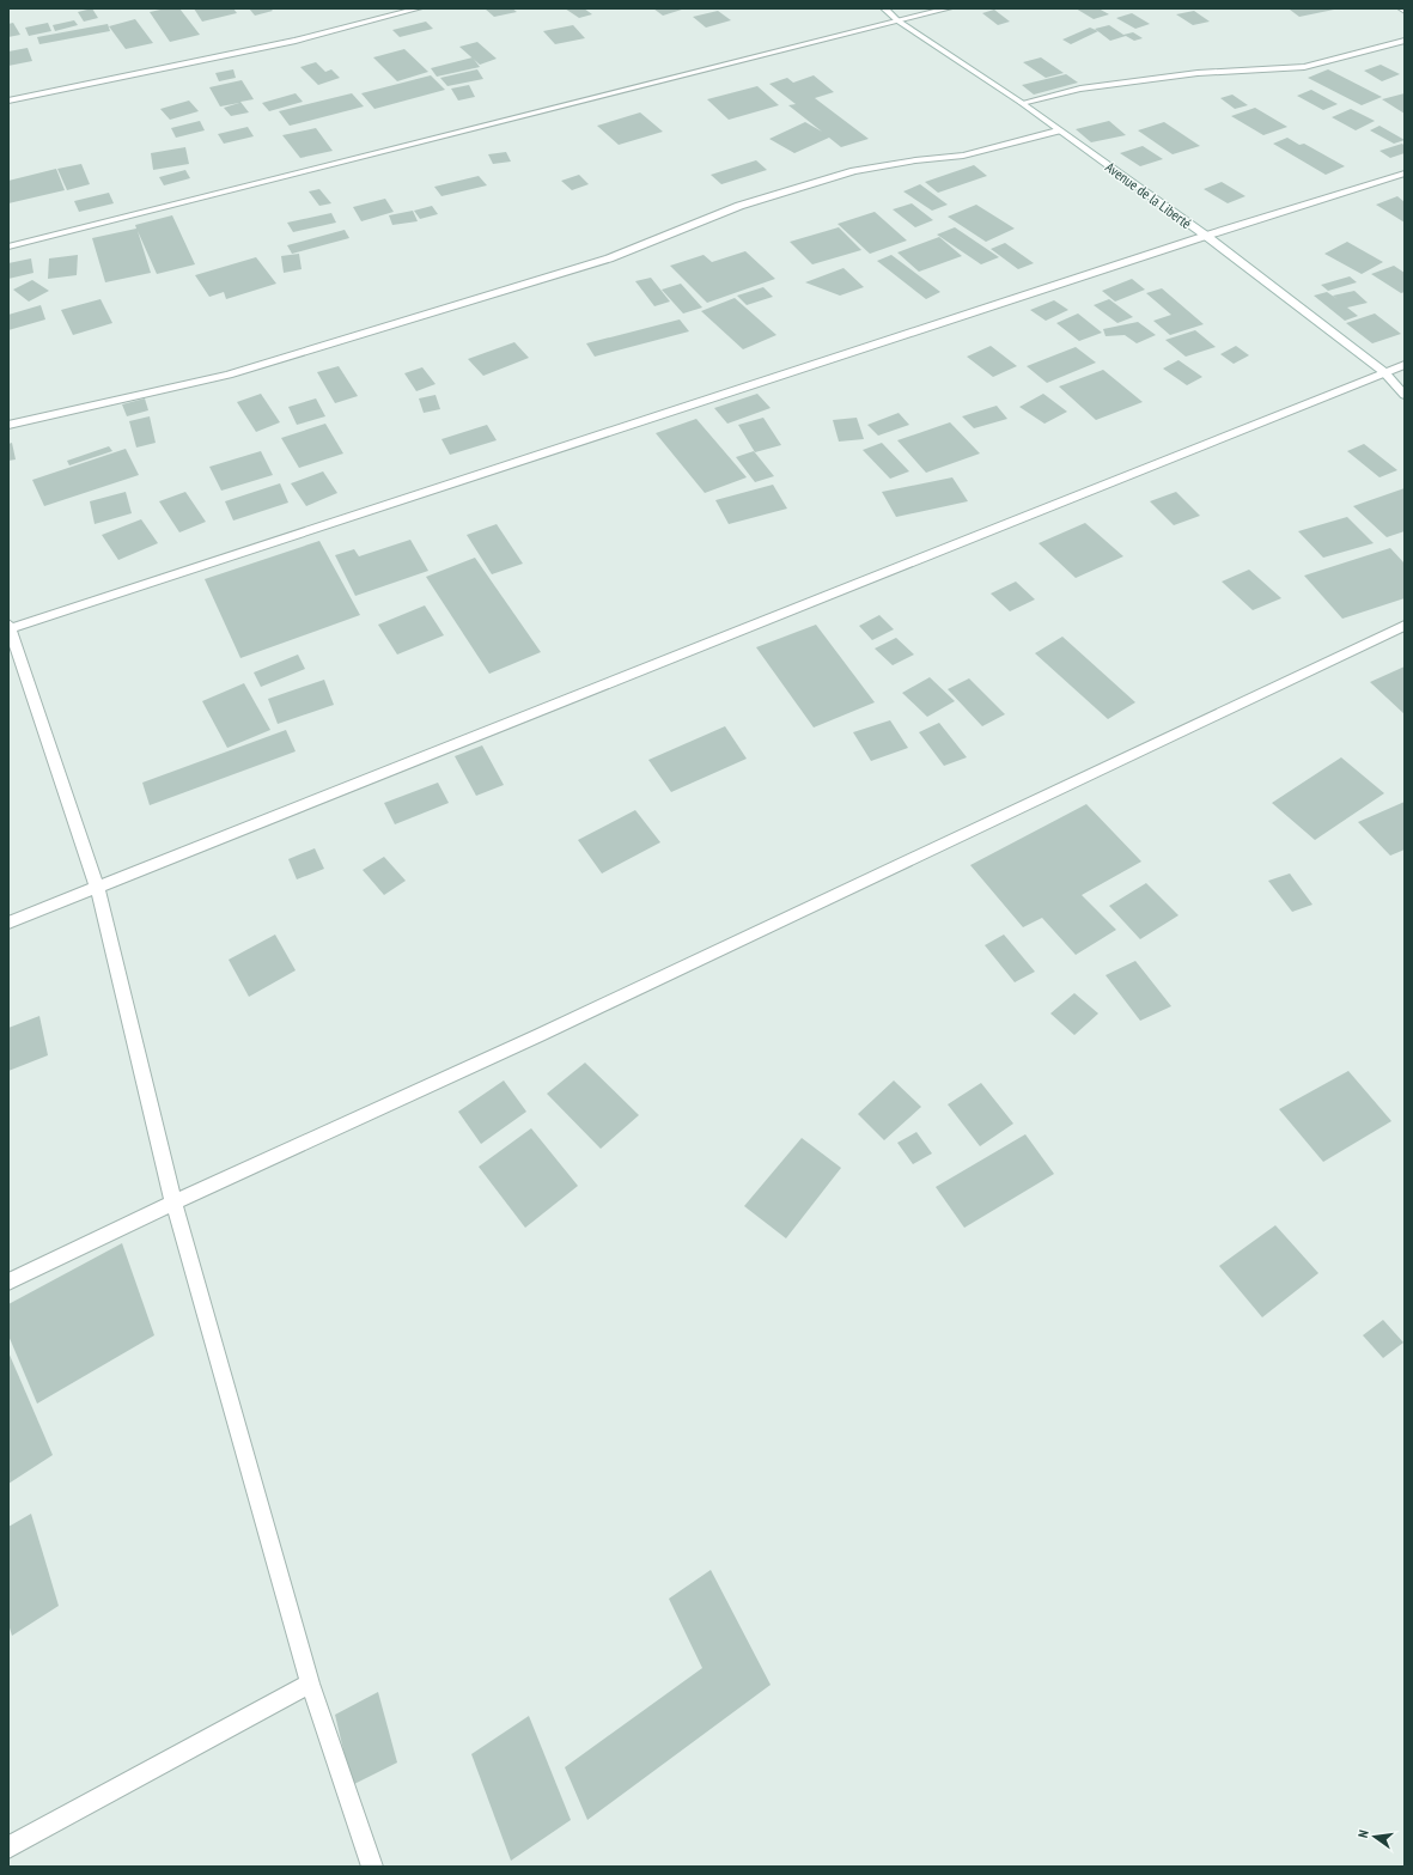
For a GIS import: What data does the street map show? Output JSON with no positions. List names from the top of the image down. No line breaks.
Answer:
{"streets":{"street":["Avenue de la Liberté"]},"north":"left"}
